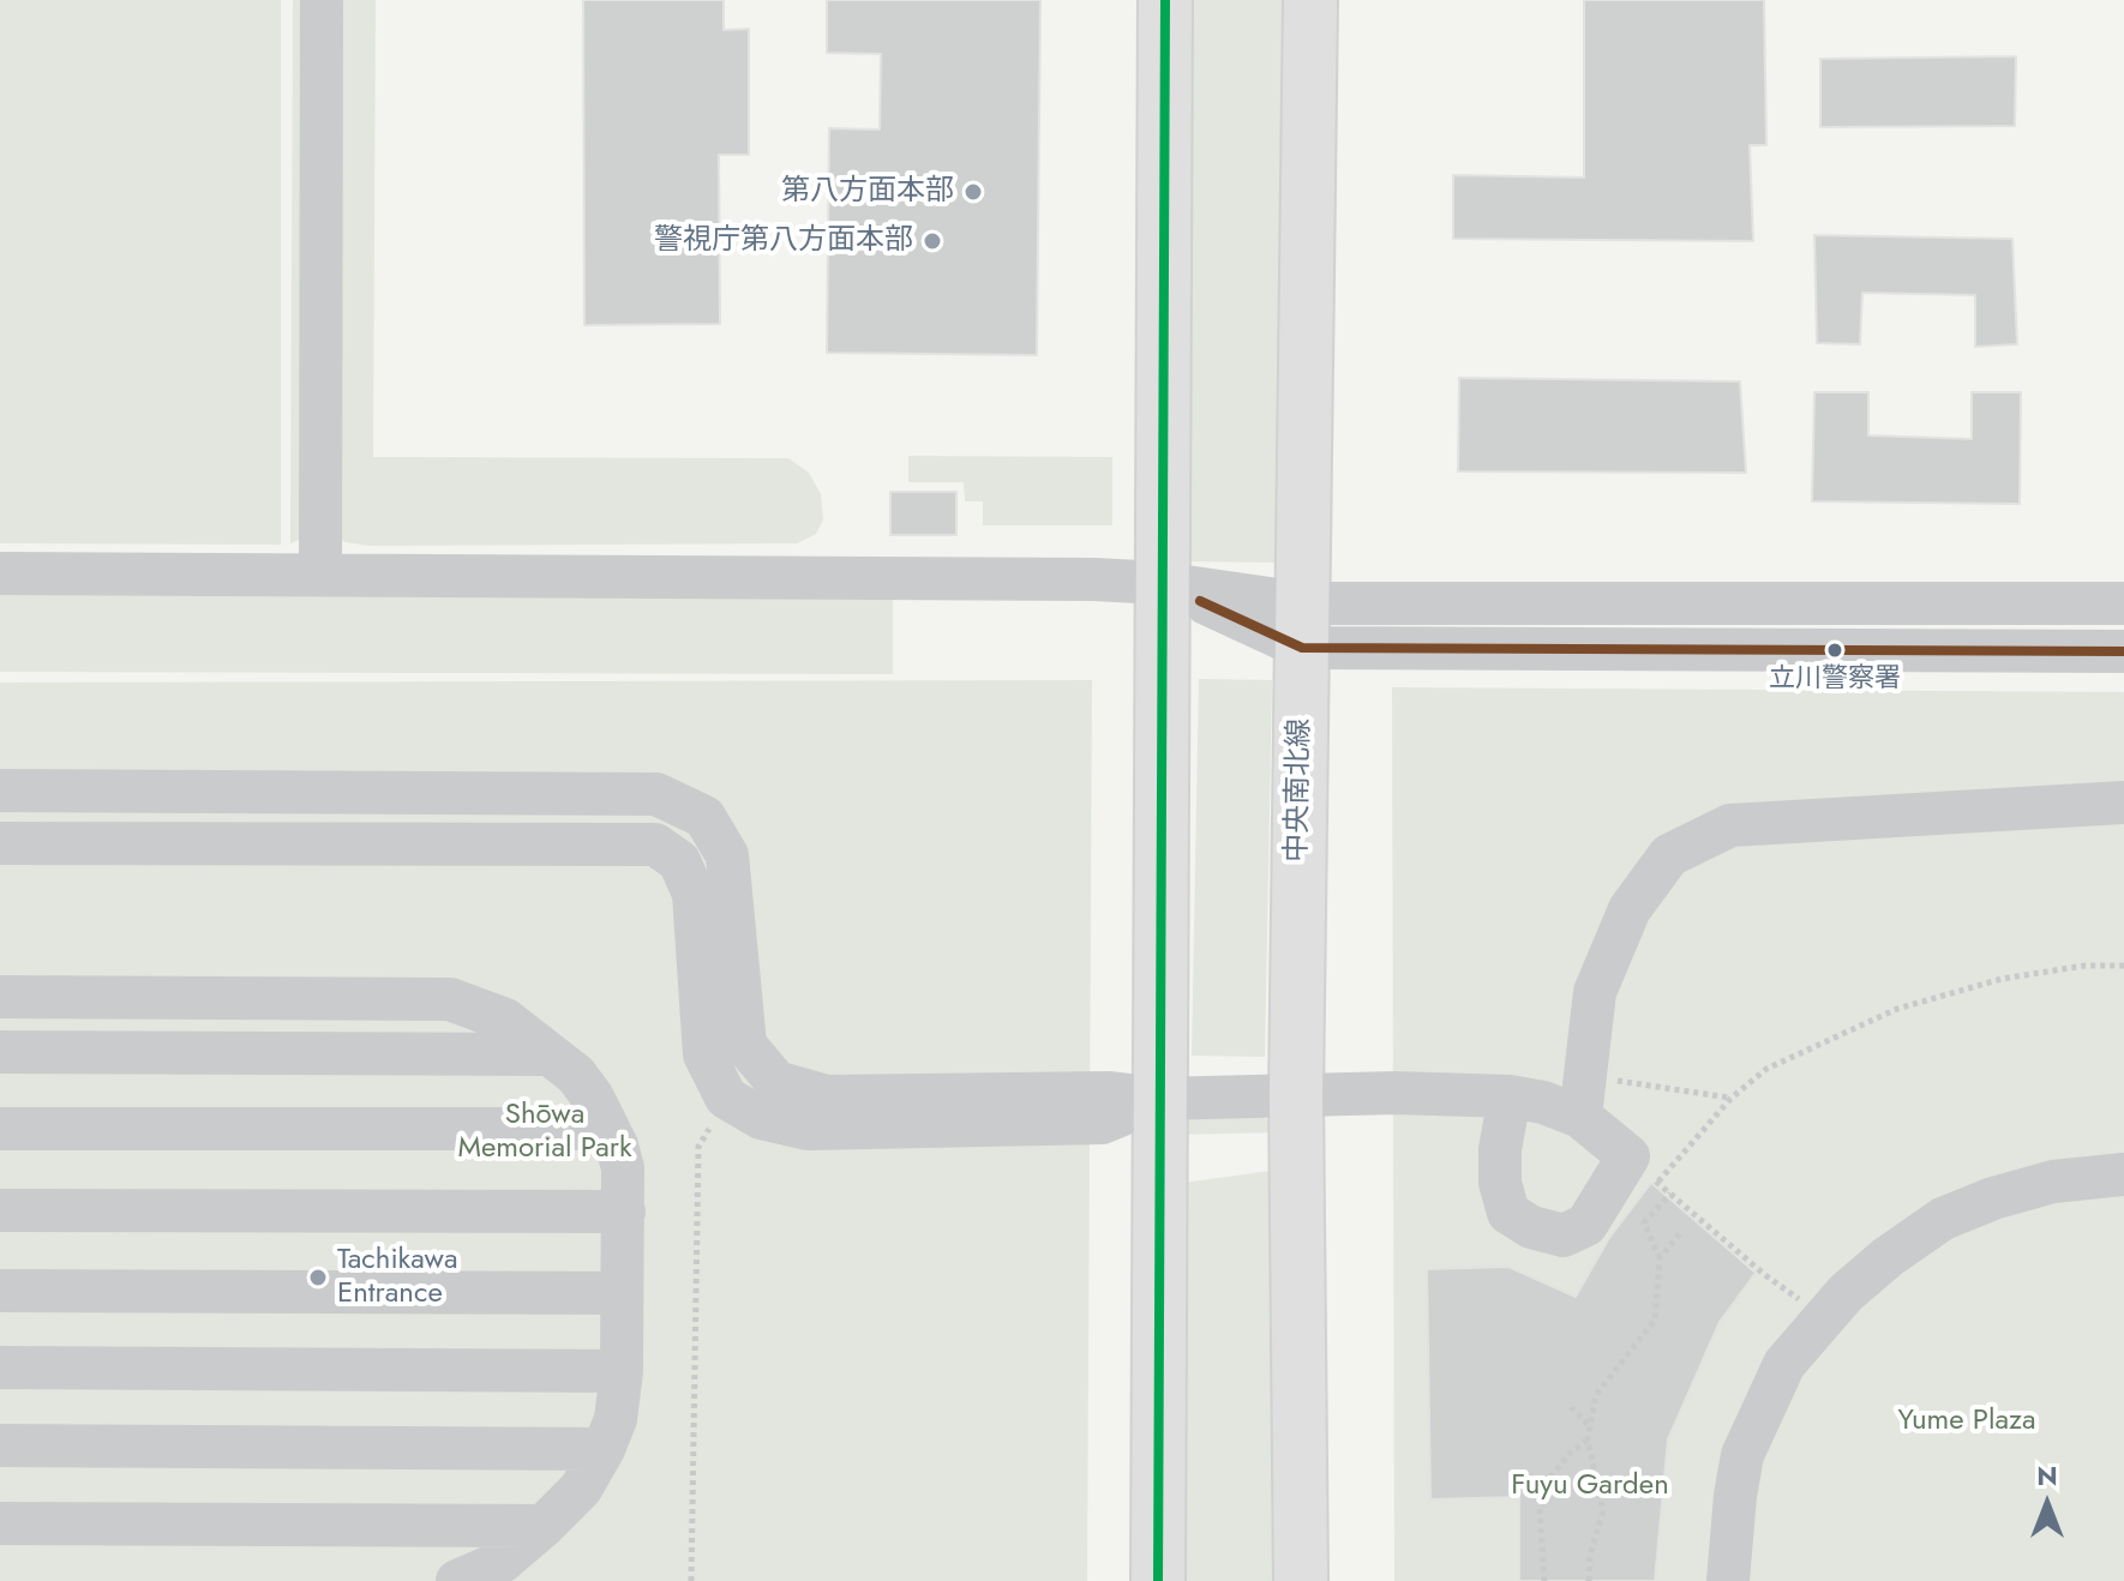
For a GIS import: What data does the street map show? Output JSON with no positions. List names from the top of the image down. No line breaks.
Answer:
{"streets":{"main road":["中央南北線"]},"parks":["Shōwa Memorial Park","Yume Plaza","Fuyu Garden"],"places":["第八方面本部","警視庁第八方面本部","立川警察署","Tachikawa Entrance"],"north":"top"}
